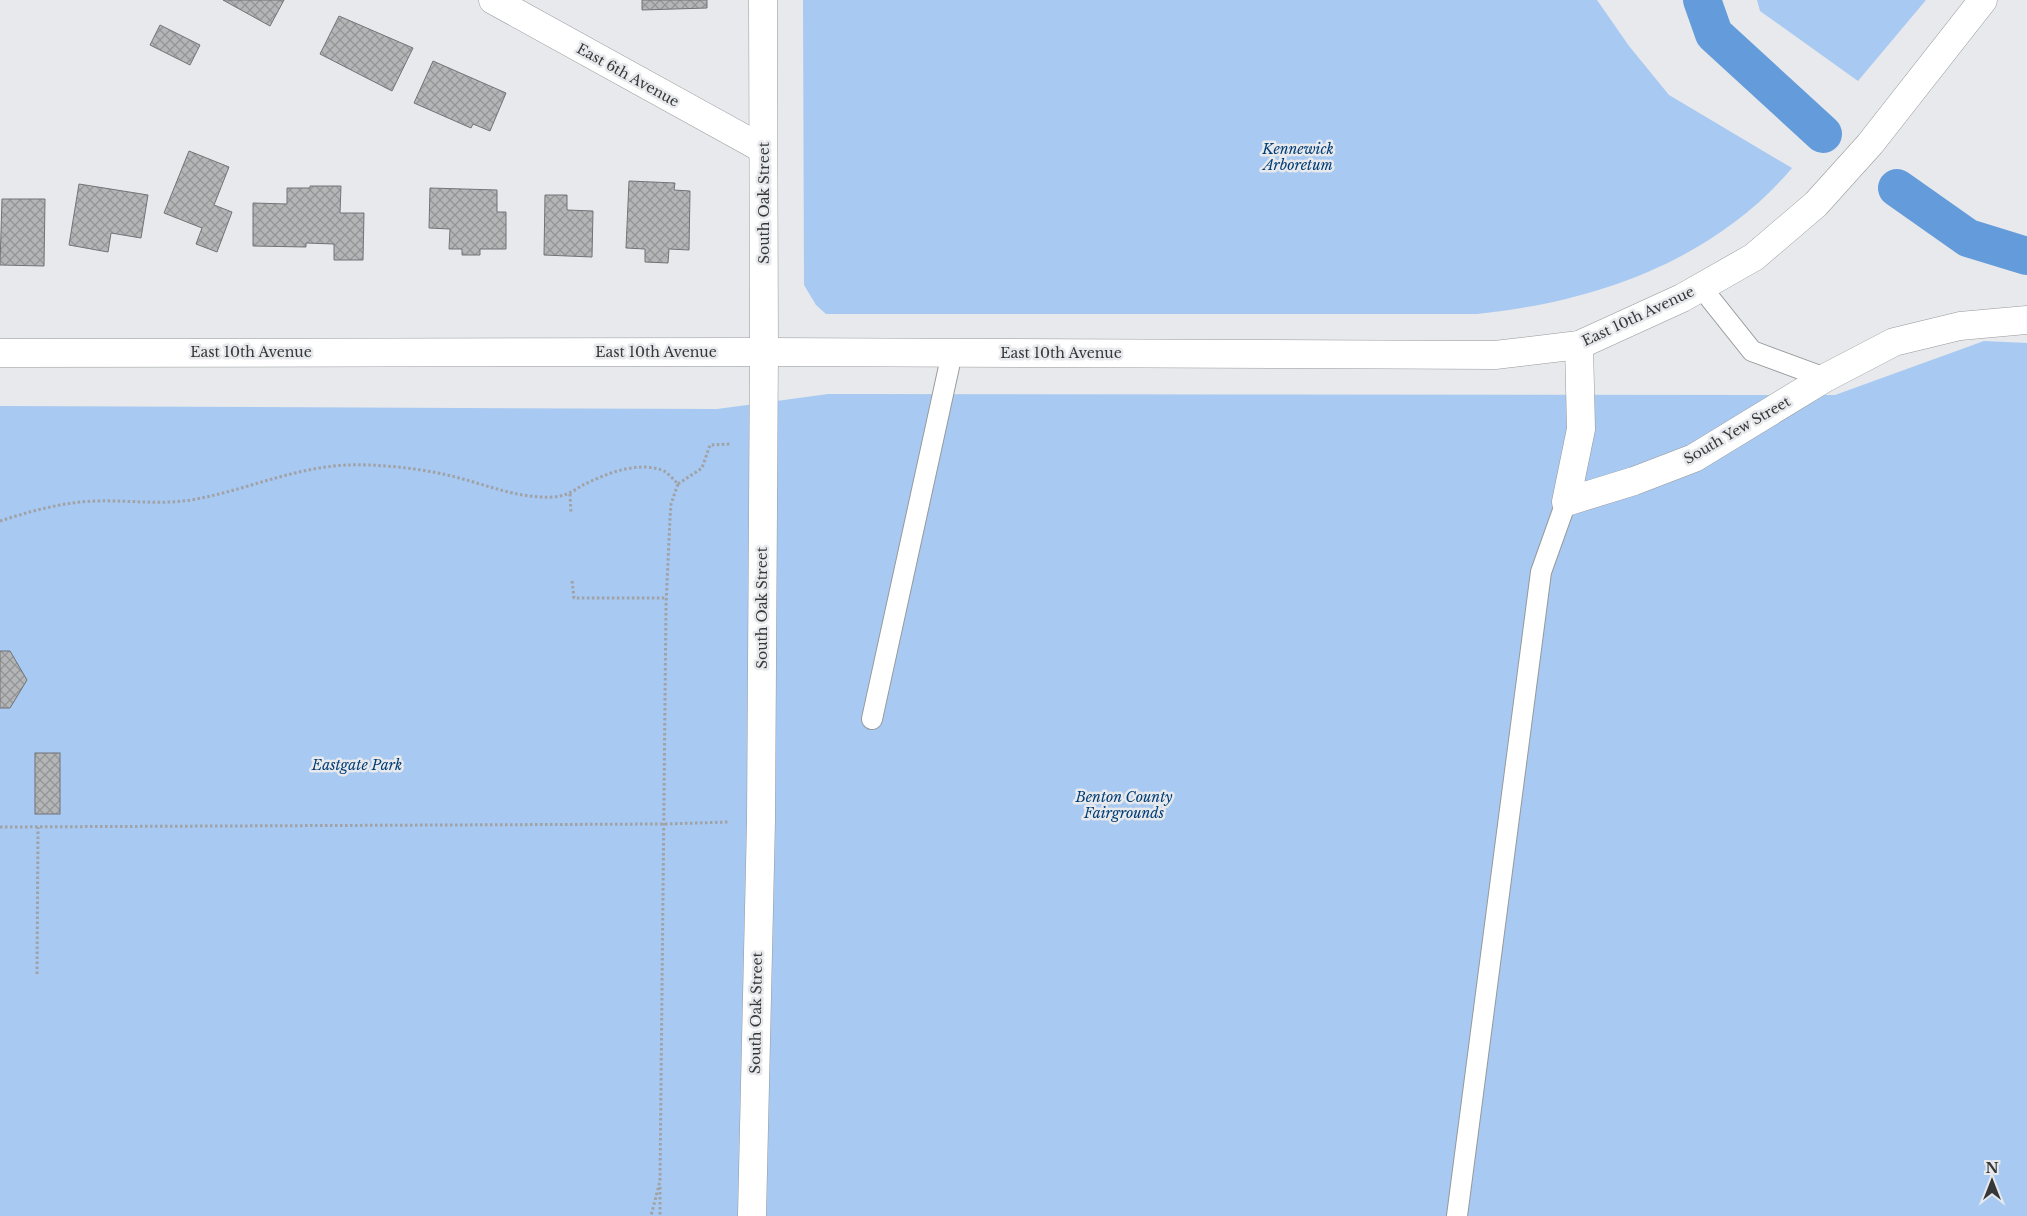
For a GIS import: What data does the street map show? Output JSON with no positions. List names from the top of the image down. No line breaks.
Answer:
{"streets":{"street":["East 6th Avenue","South Oak Street","East 10th Avenue","South Yew Street"]},"crossings":[["East 6th Avenue","South Oak Street"],["South Oak Street","East 10th Avenue"]],"parks":["Kennewick Arboretum","Eastgate Park","Benton County Fairgrounds"],"north":"top"}
